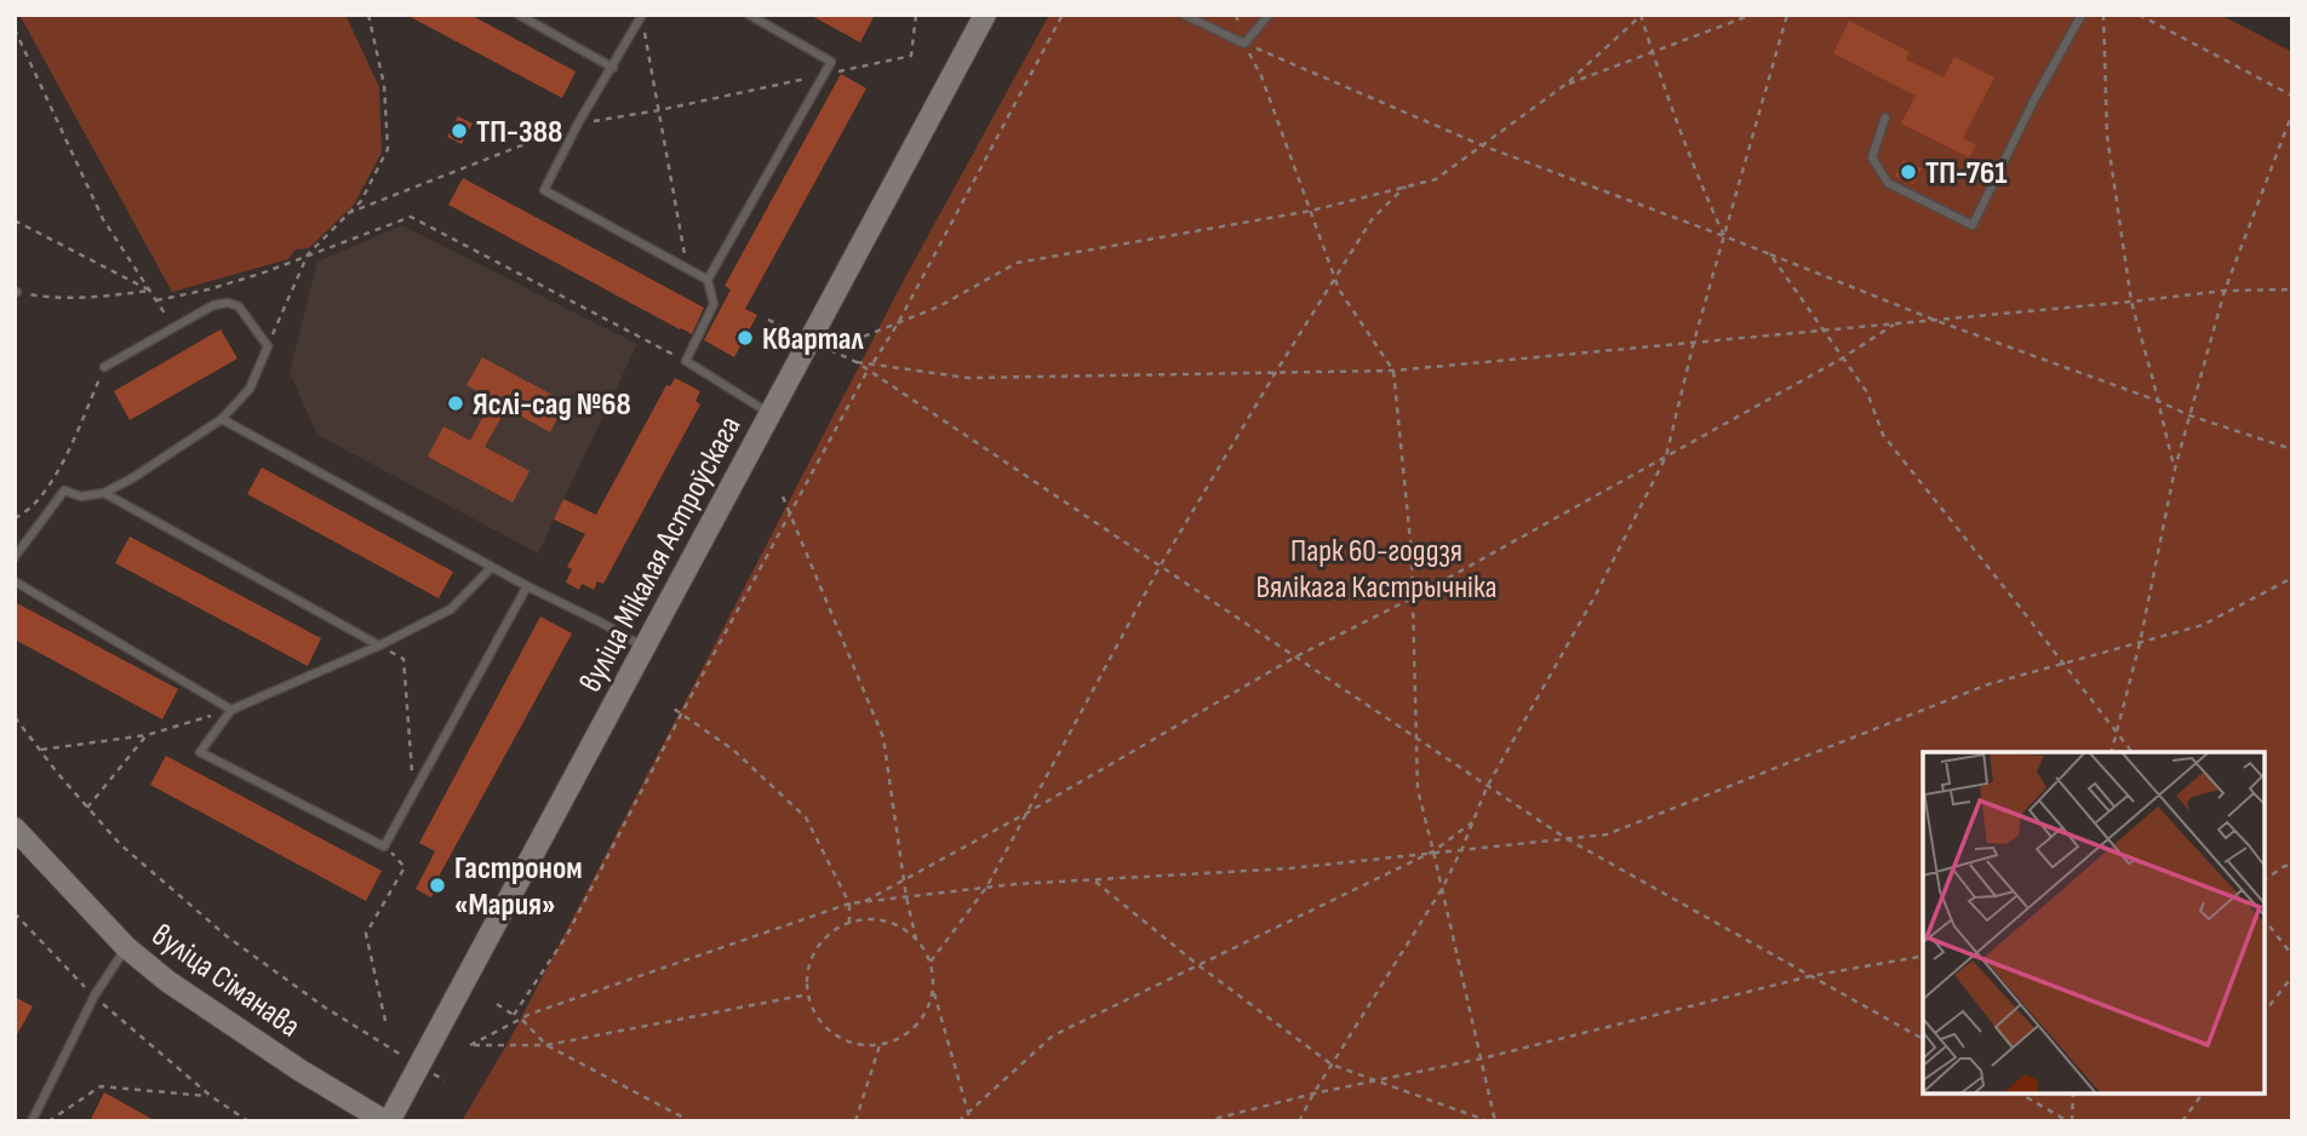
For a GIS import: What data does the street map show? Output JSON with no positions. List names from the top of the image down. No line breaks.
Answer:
{"streets":{"main road":["вуліца Мікалая Астроўскага","вуліца Сіманава"]},"crossings":[["вуліца Мікалая Астроўскага","вуліца Сіманава"]],"parks":["Парк 60-годдзя Вялікага Кастрычніка"],"places":["ТП-388","ТП-761","Квартал","Яслі-сад №68","Гастроном «Мария»"]}
